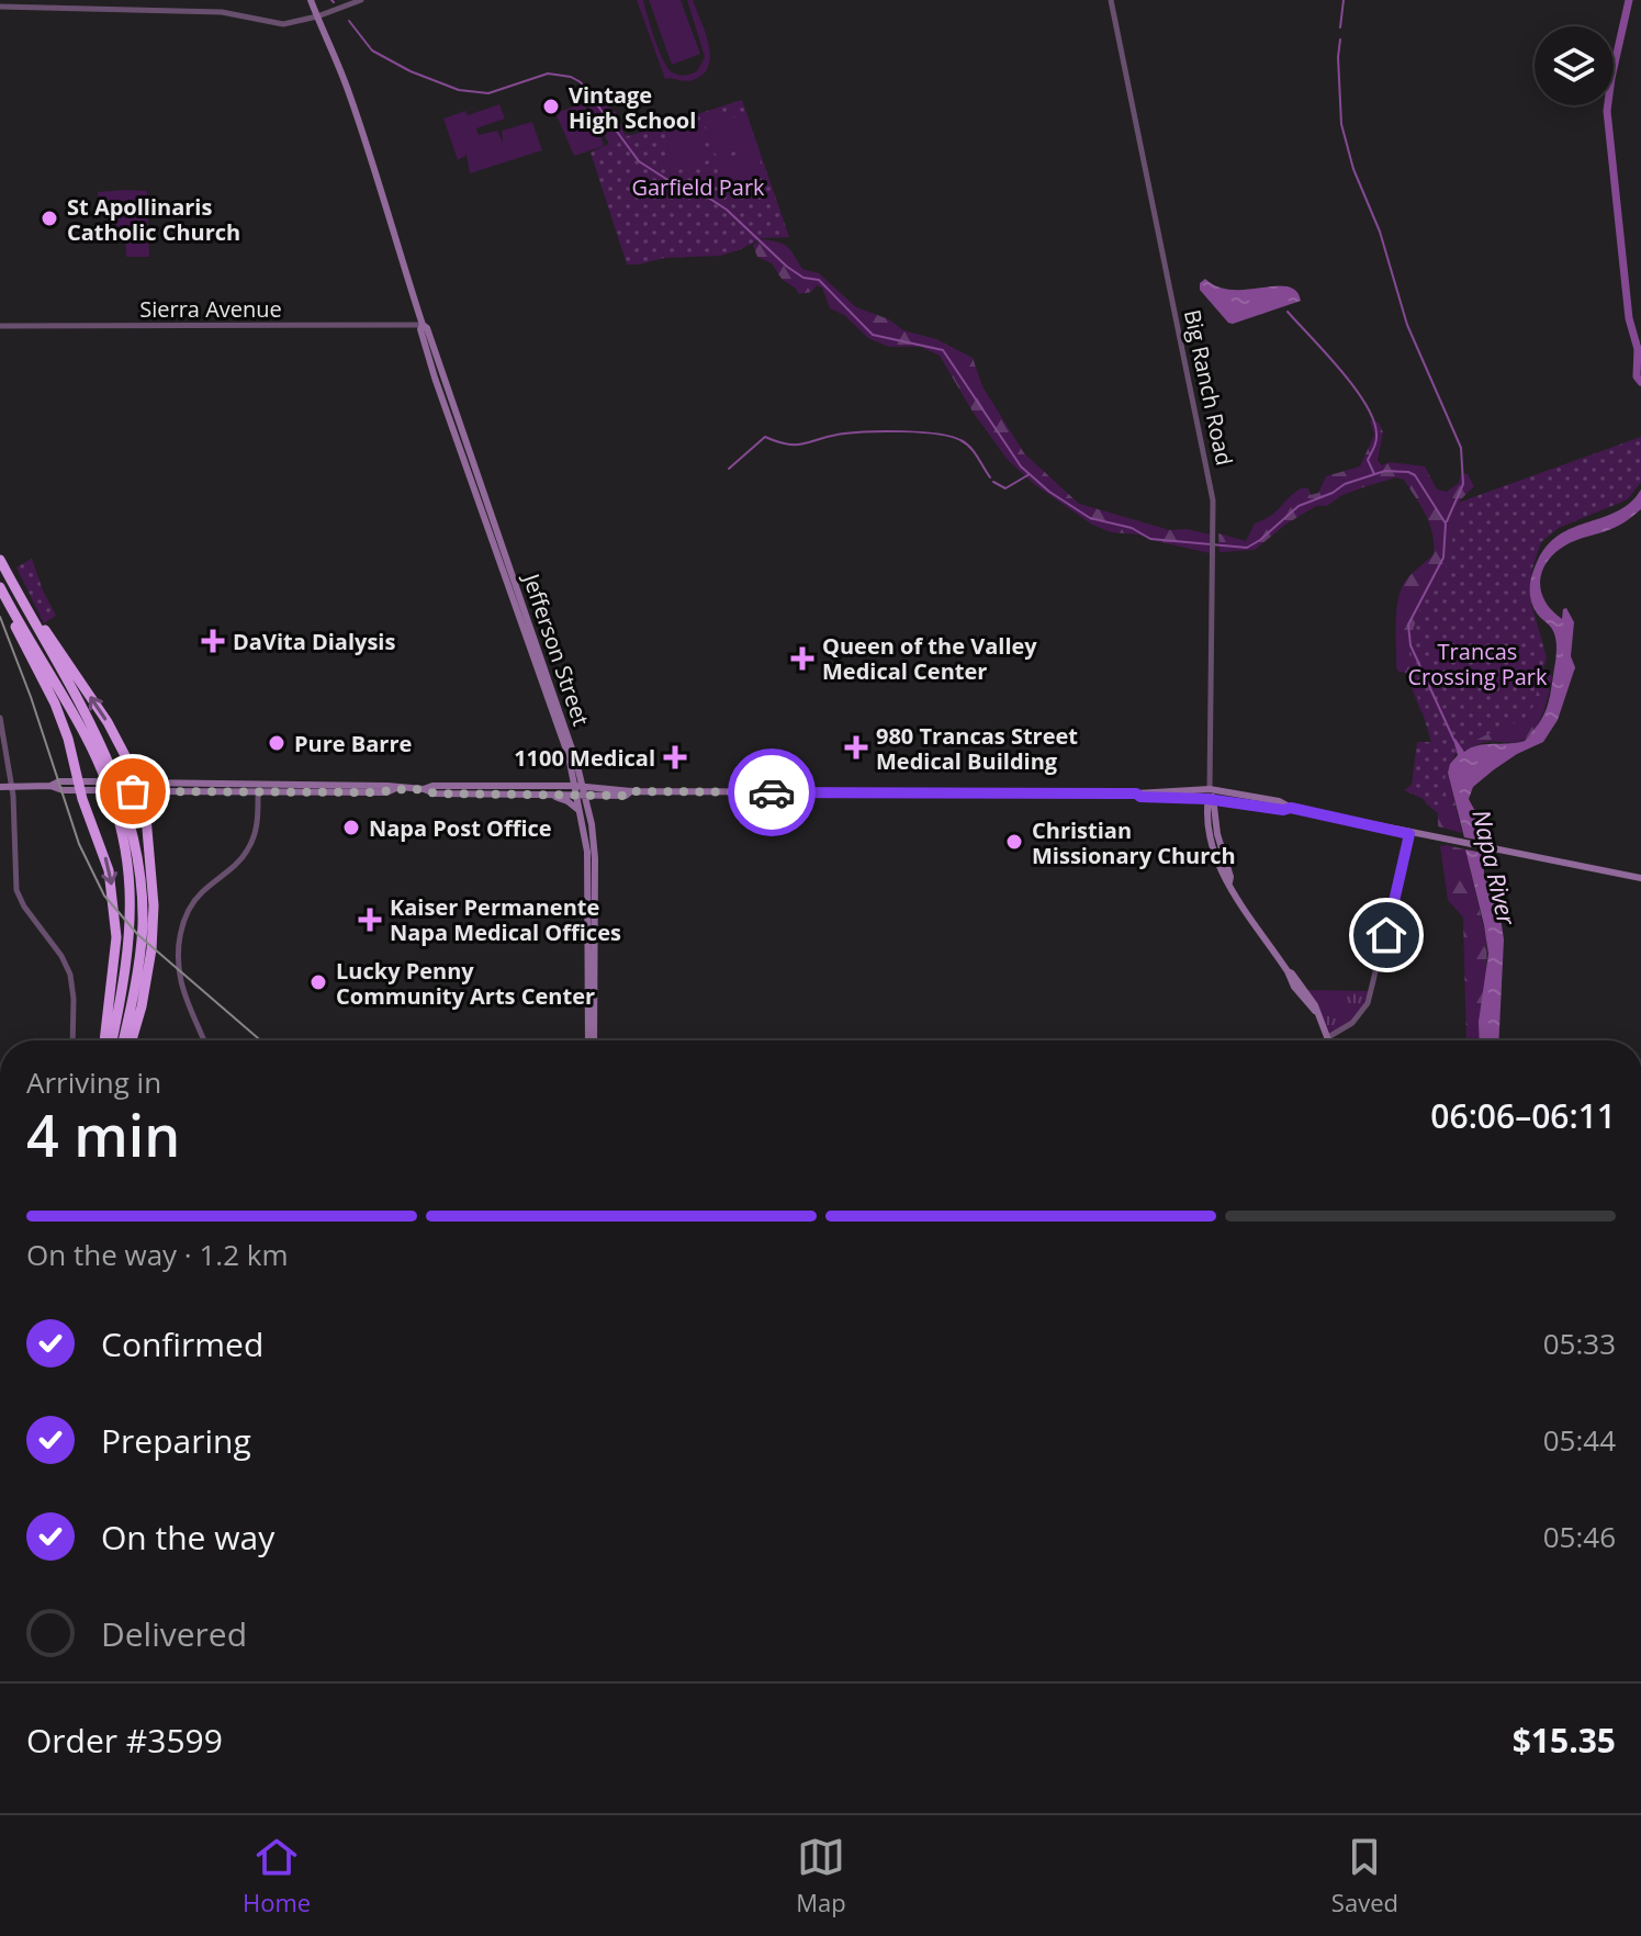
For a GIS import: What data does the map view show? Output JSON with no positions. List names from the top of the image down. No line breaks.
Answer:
{"streets":{"main road":["Jefferson Street"],"street":["Sierra Avenue","Big Ranch Road"]},"crossings":[["Sierra Avenue","Jefferson Street"]],"water":["Napa River"],"parks":["Garfield Park","Trancas Crossing Park"],"places":{"other":["Vintage High School","St Apollinaris Catholic Church","Pure Barre","Napa Post Office","Christian Missionary Church","Lucky Penny Community Arts Center"],"health":["DaVita Dialysis","Queen of the Valley Medical Center","980 Trancas Street Medical Building","1100 Medical","Kaiser Permanente Napa Medical Offices"]},"page":{"heading":["4 min","Arriving in","06:06–06:11"],"panel":["Order #3599","$15.35"],"bar":"On the way · 1.2 km","list":[["Confirmed","05:33"],["Preparing","05:44"],["On the way","05:46"],"Delivered"],"tabs":["Home","Map","Saved"]}}
